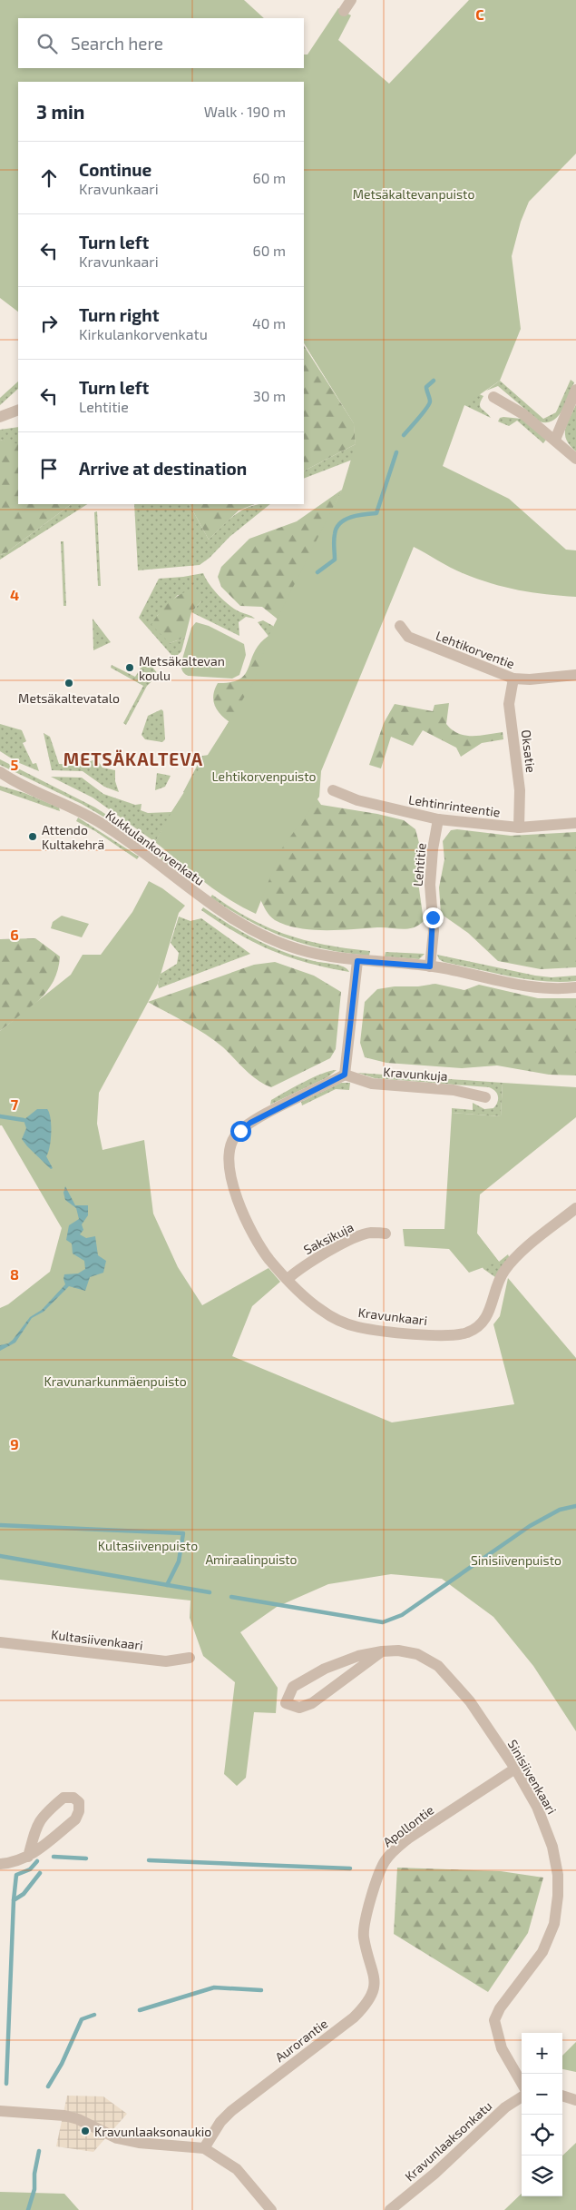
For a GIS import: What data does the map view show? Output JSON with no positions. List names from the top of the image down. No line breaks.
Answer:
{"streets":{"street":["Lehtikorventie","Oksatie","Lehtinrinteentie","Kukkulankorvenkatu","Lehtitie","Kravunkuja","Saksikuja","Kravunkaari","Kultasiivenkaari","Sinisiivenkaari","Apollontie","Aurorantie","Kravunlaaksonkatu"]},"crossings":[["Lehtikorventie","Oksatie"],["Oksatie","Lehtinrinteentie"],["Lehtinrinteentie","Lehtitie"],["Kukkulankorvenkatu","Lehtitie"],["Kravunkuja","Kravunkaari"],["Saksikuja","Kravunkaari"],["Sinisiivenkaari","Apollontie"],["Apollontie","Aurorantie"]],"districts":["METSÄKALTEVA"],"parks":["Metsäkaltevanpuisto","Lehtikorvenpuisto","Kravunarkunmäenpuisto","Kultasiivenpuisto","Amiraalinpuisto","Sinisiivenpuisto"],"places":["Metsäkaltevan koulu","Metsäkaltevatalo","Attendo Kultakehrä","Kravunlaaksonaukio"],"page":{"search":"Search here","heading":["3 min","Walk · 190 m"],"list":[["Continue","Kravunkaari","60 m"],["Turn left","Kravunkaari","60 m"],["Turn right","Kirkulankorvenkatu","40 m"],["Turn left","Lehtitie","30 m"],"Arrive at destination"],"map_buttons":["+","−"]},"grid":{"columns":["C"],"rows":["4","5","6","7","8","9"]}}
